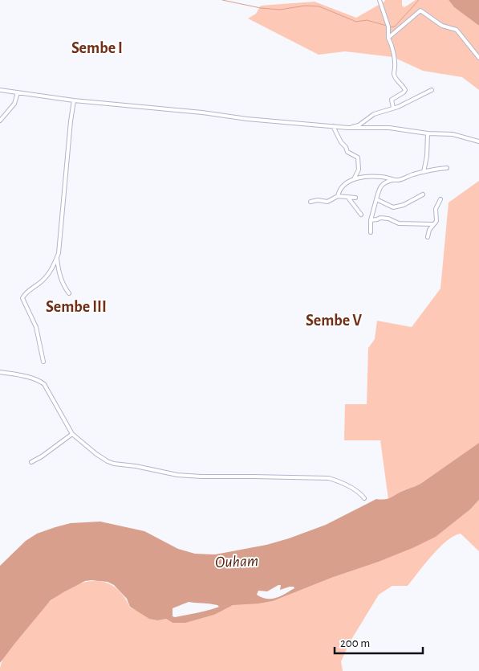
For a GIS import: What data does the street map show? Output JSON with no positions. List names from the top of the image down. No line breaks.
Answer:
{"districts":["Sembe I","Sembe III","Sembe V"],"water":["Ouham"],"scale_bar":"200 m"}
